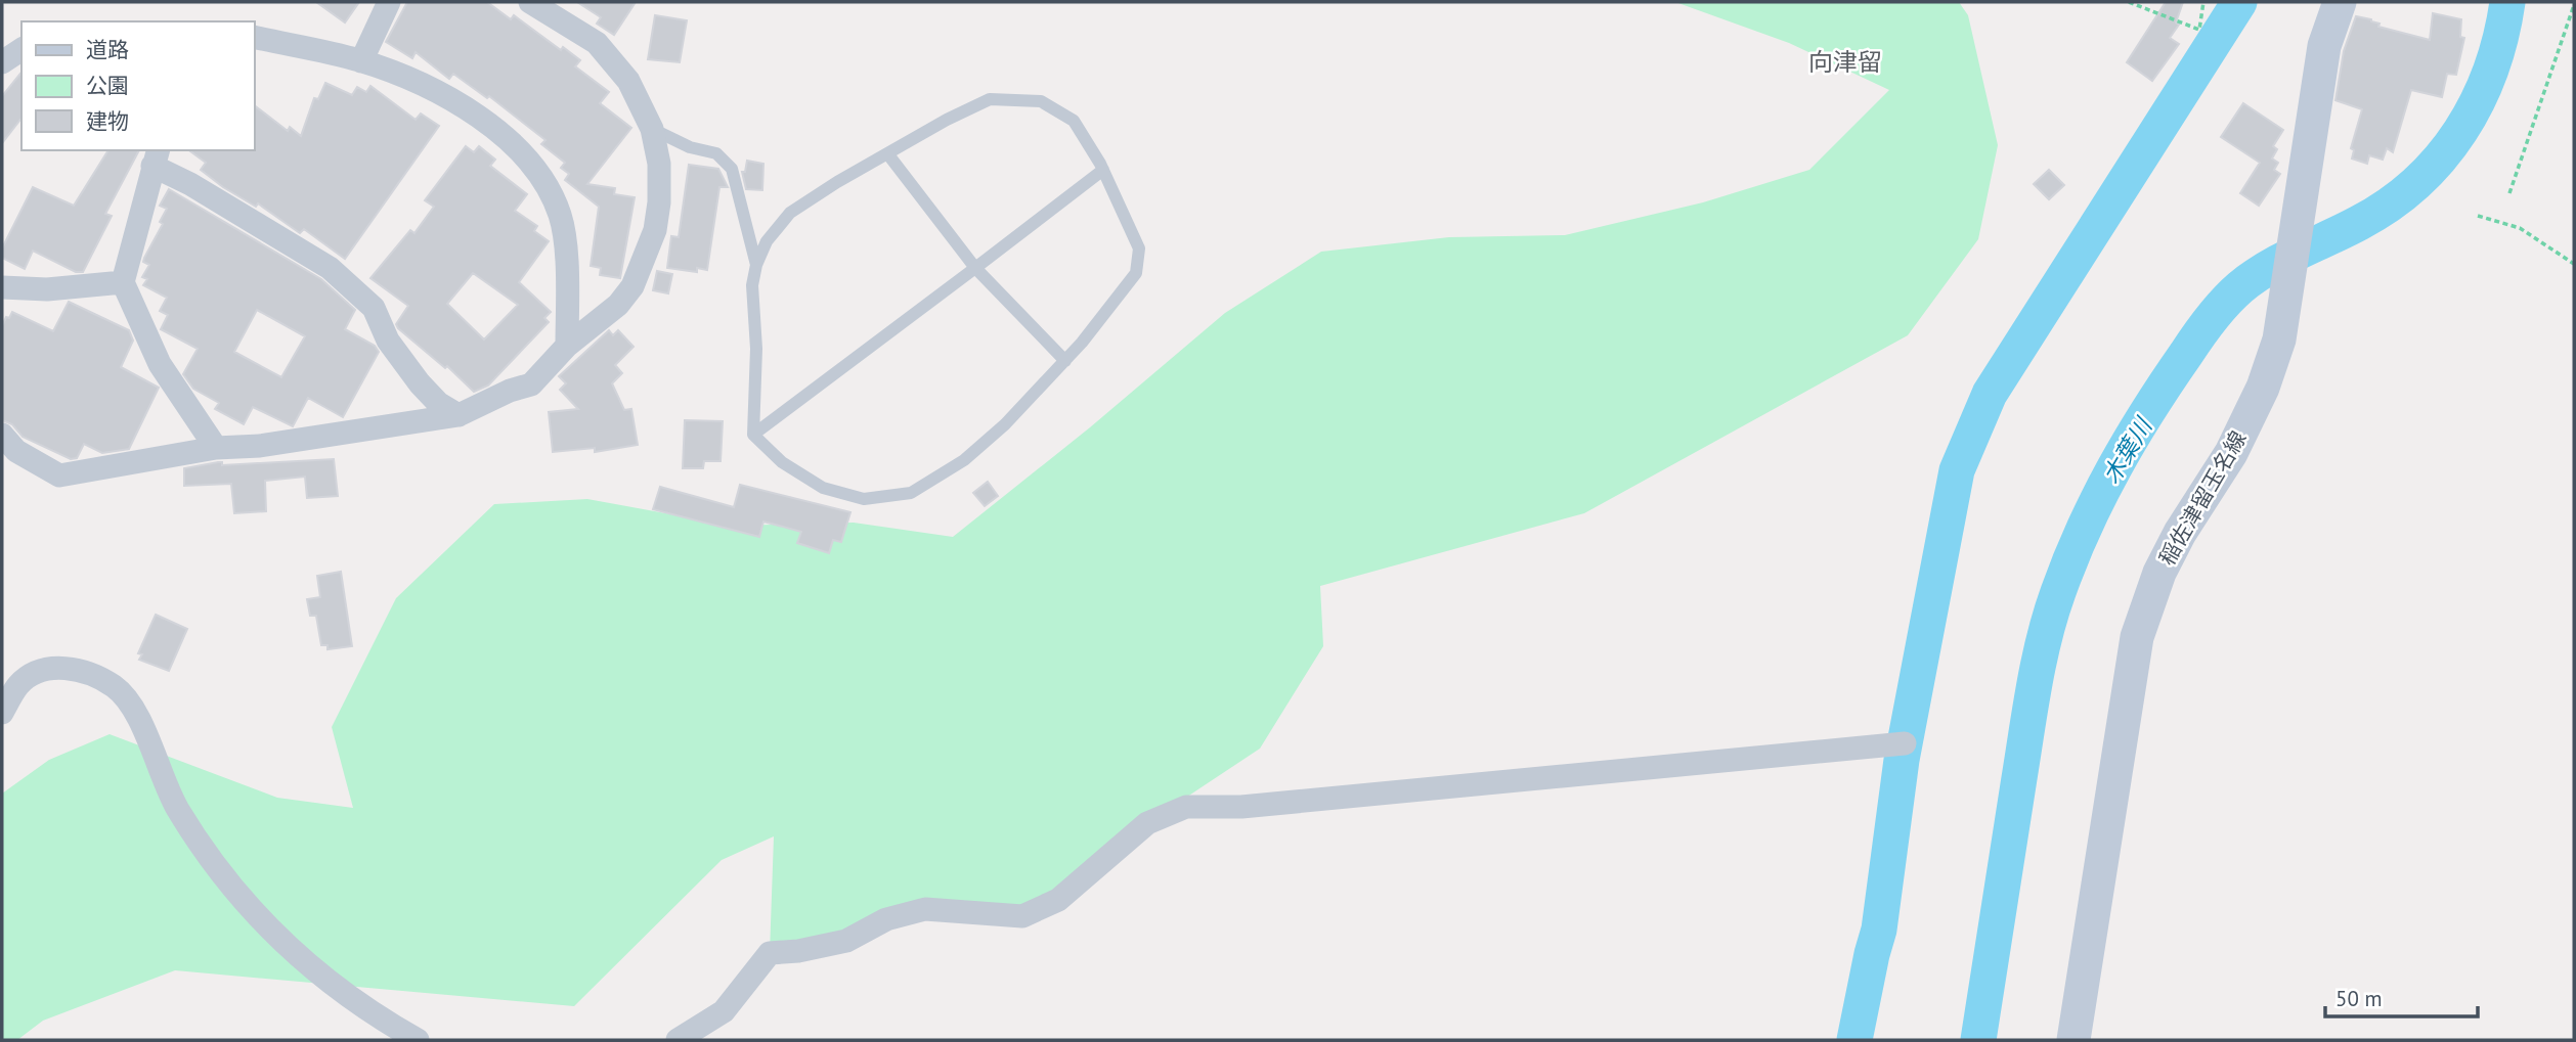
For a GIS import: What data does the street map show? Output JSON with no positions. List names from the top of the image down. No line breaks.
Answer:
{"streets":{"main road":["稲佐津留玉名線"]},"districts":["向津留"],"water":["木葉川"],"legend":["道路","公園","建物"],"scale_bar":"50 m"}
